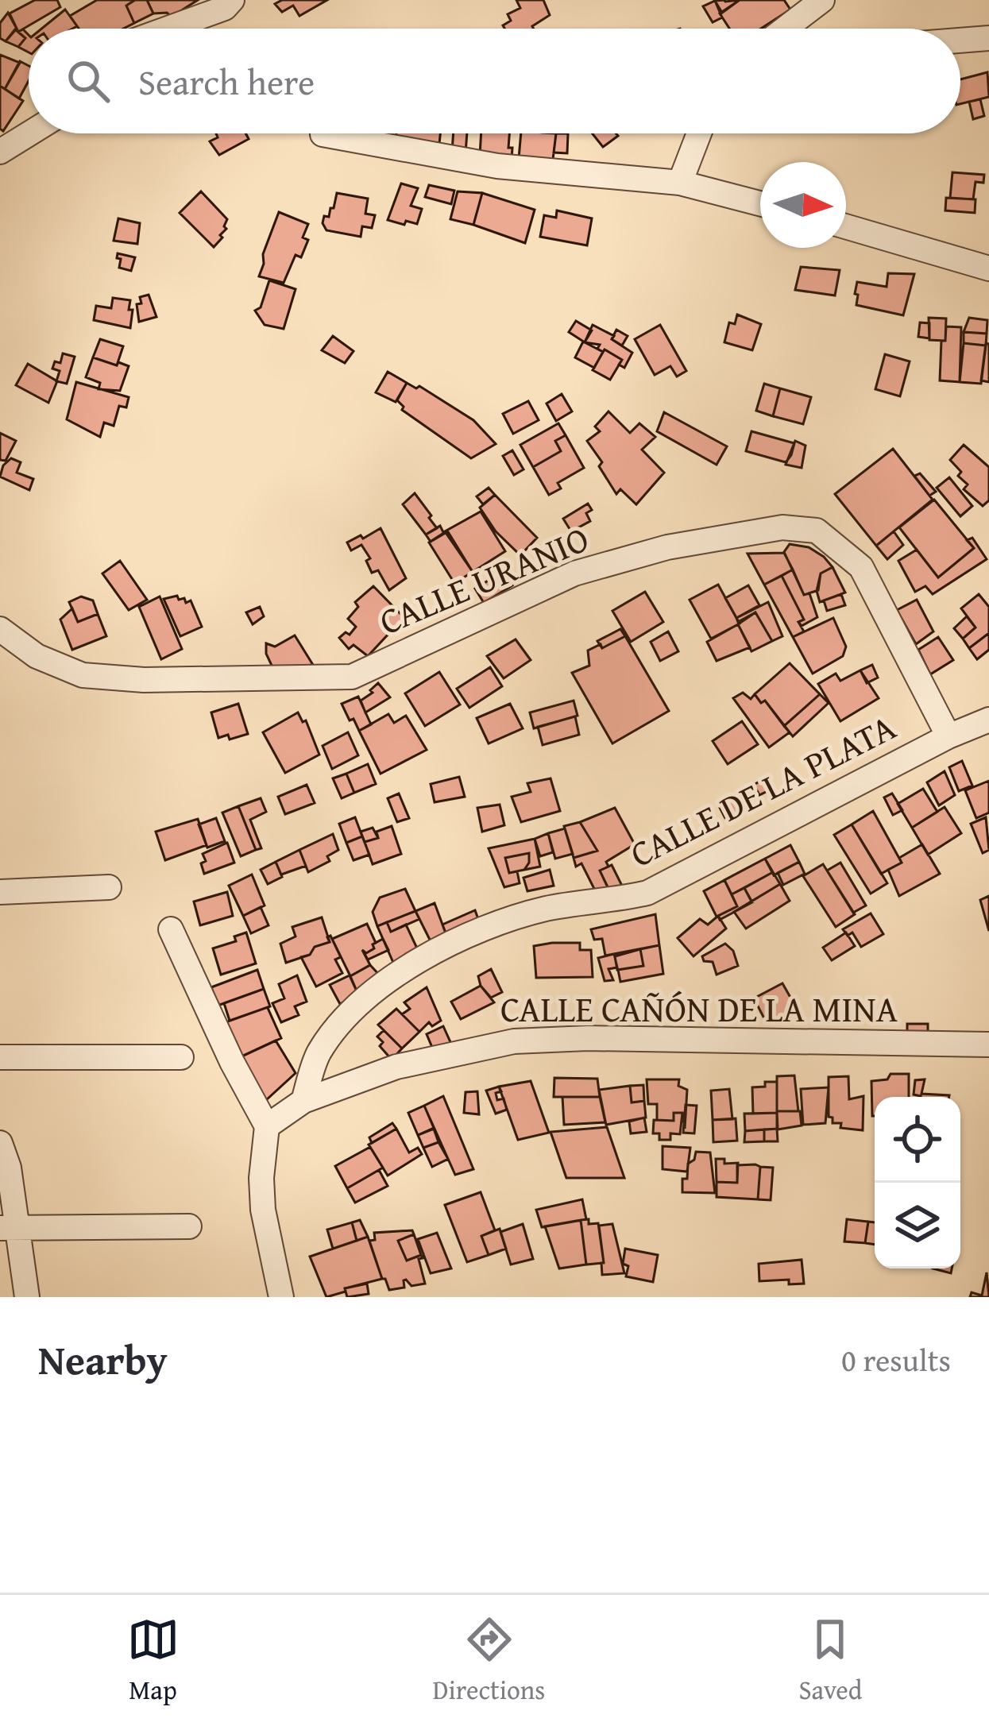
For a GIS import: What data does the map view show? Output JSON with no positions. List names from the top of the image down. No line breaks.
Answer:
{"streets":{"street":["CALLE URANIO","CALLE DE LA PLATA","CALLE CAÑÓN DE LA MINA"]},"crossings":[["CALLE URANIO","CALLE DE LA PLATA"],["CALLE DE LA PLATA","CALLE CAÑÓN DE LA MINA"]],"north":"right","page":{"search":"Search here","heading":["Nearby","0 results"],"nav":["Map","Directions","Saved"]}}
